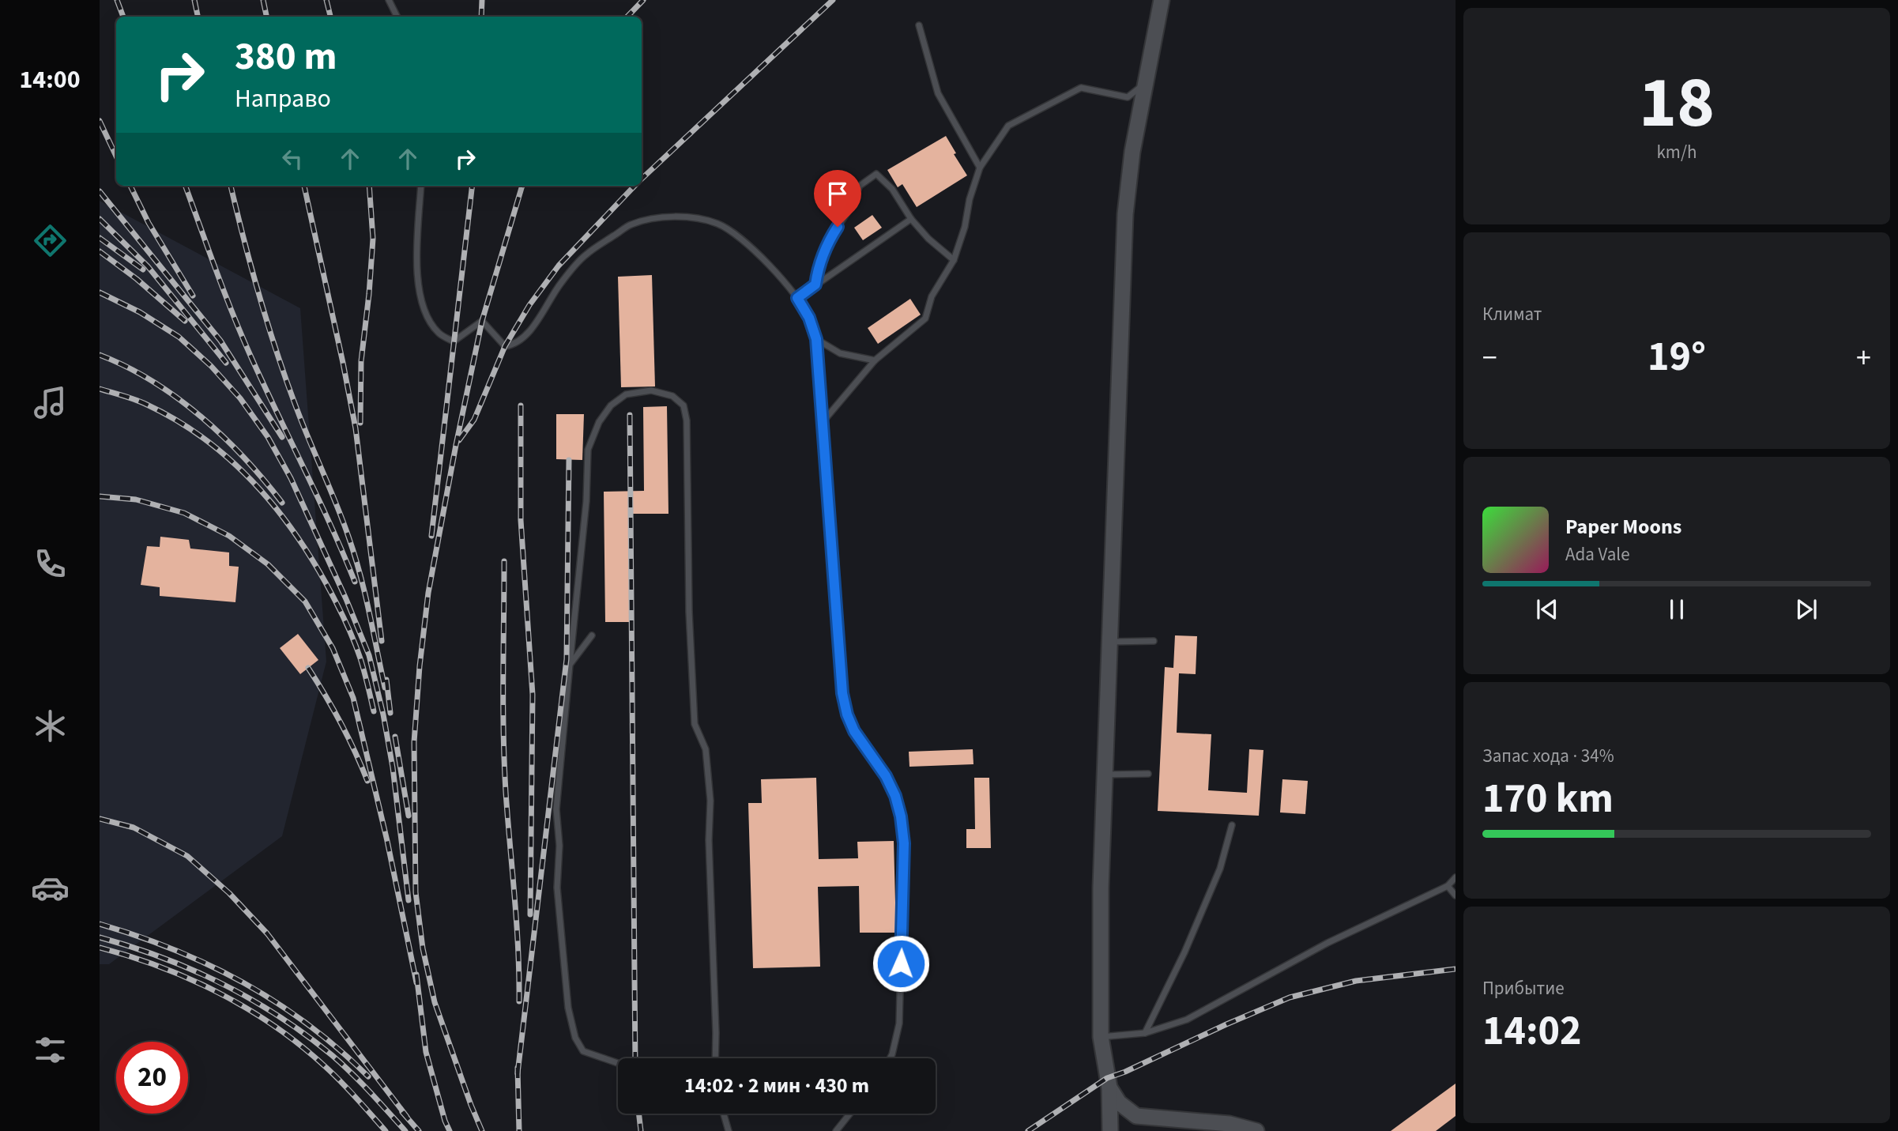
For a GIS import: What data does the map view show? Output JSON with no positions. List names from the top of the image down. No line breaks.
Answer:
{"page":{"tabs":"14:00","tile":[["18","km/h"],"Климат",["Запас хода · 34%","170 km"],["Прибытие","14:02"]],"turn":["380 m","Направо"],"heat":["−","19°","+"],"song":["Paper Moons","Ada Vale"],"limit":"20","trip":"14:02 · 2 мин · 430 m"}}
